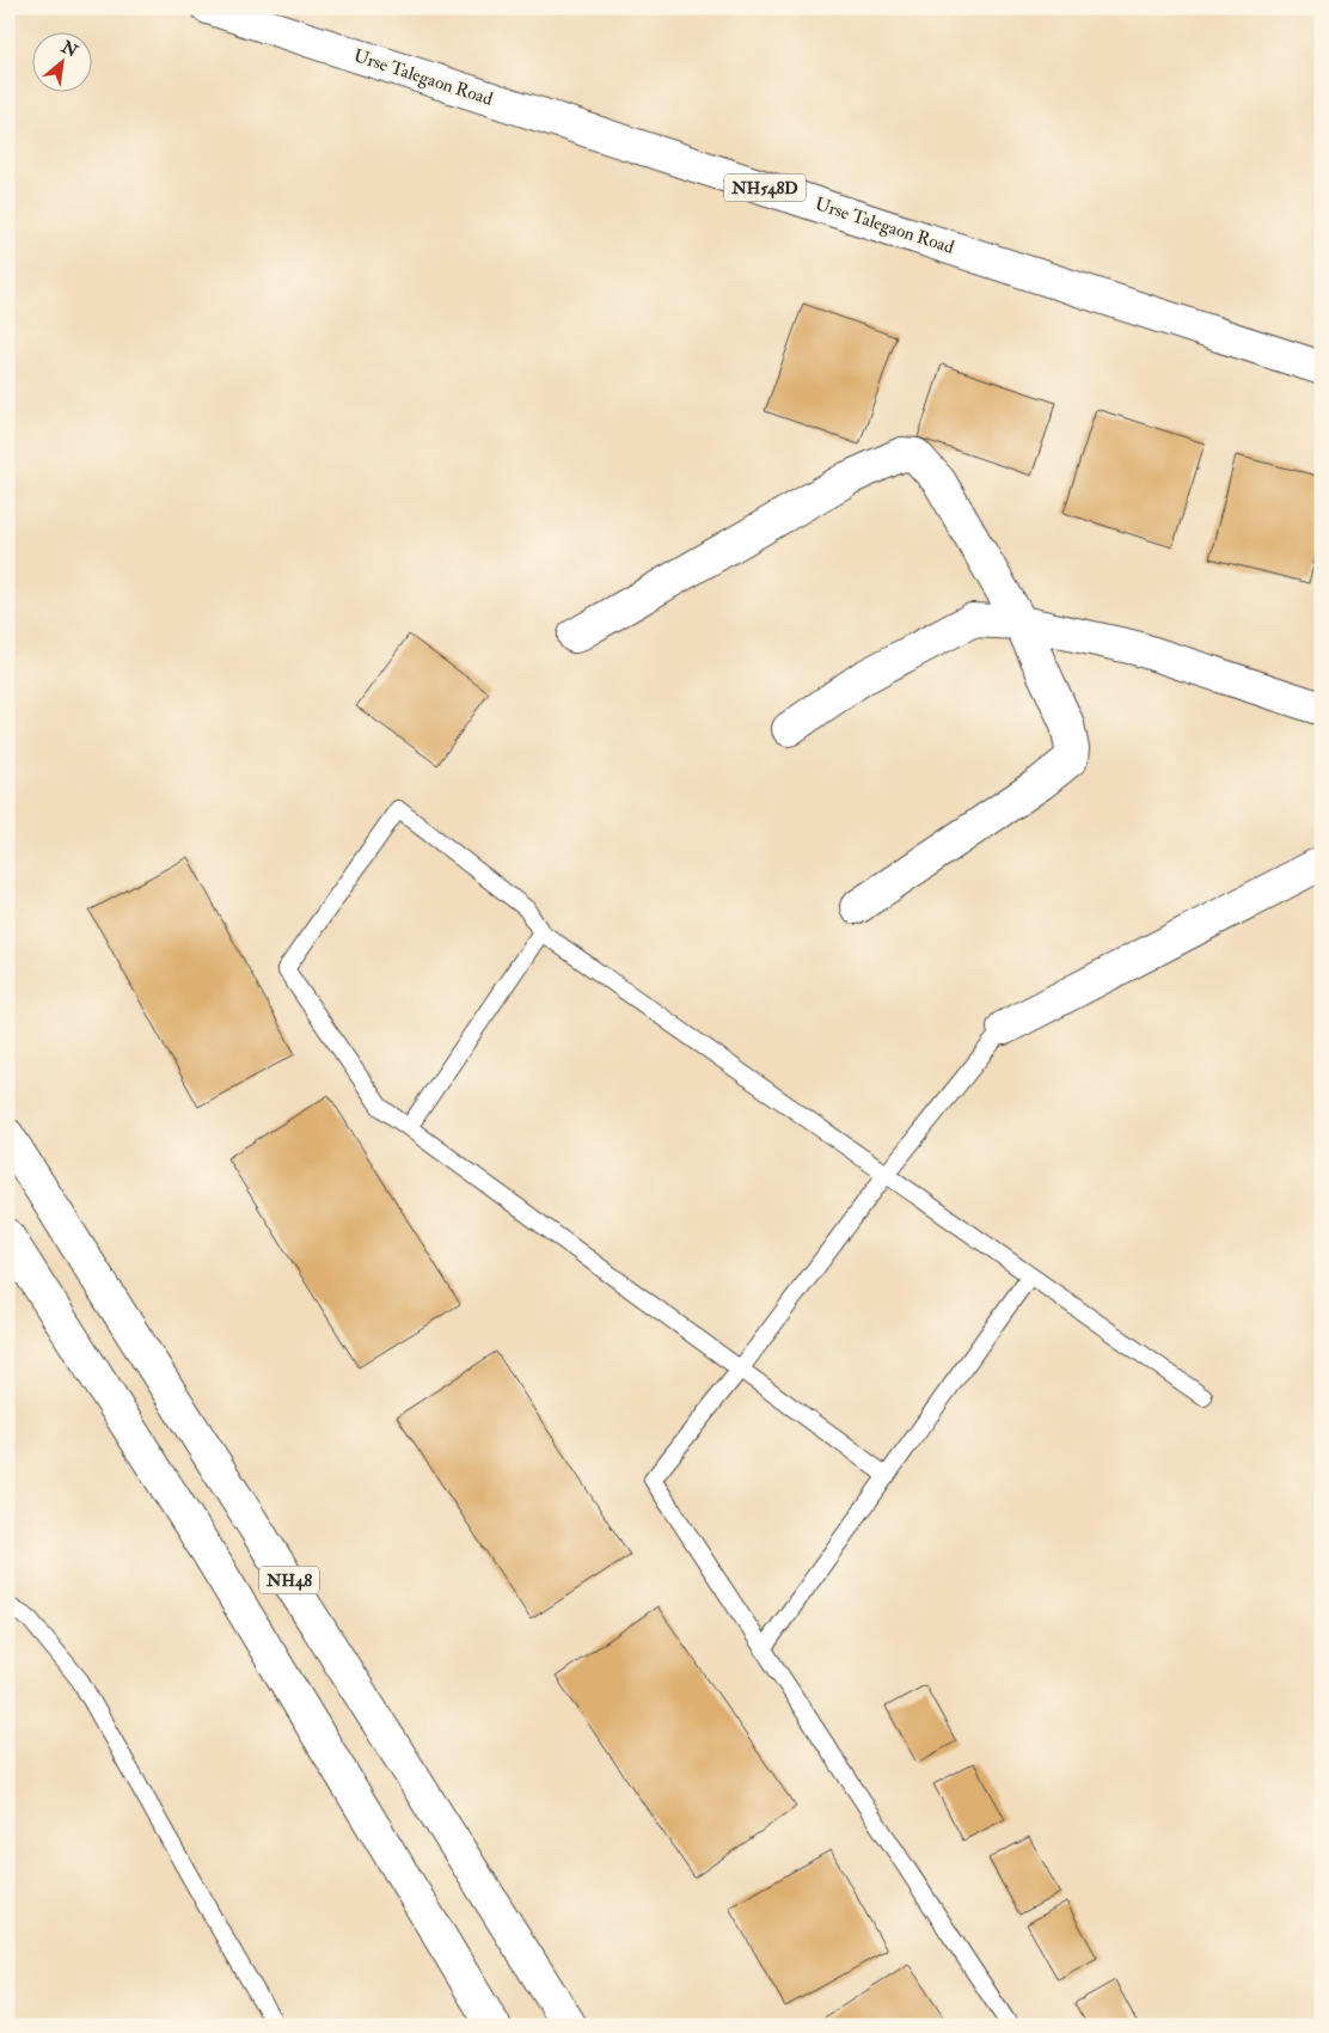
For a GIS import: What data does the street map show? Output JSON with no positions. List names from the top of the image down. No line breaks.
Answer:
{"streets":{"main road":["Urse Talegaon Road","NH548D","NH48"]},"north":"top right"}
